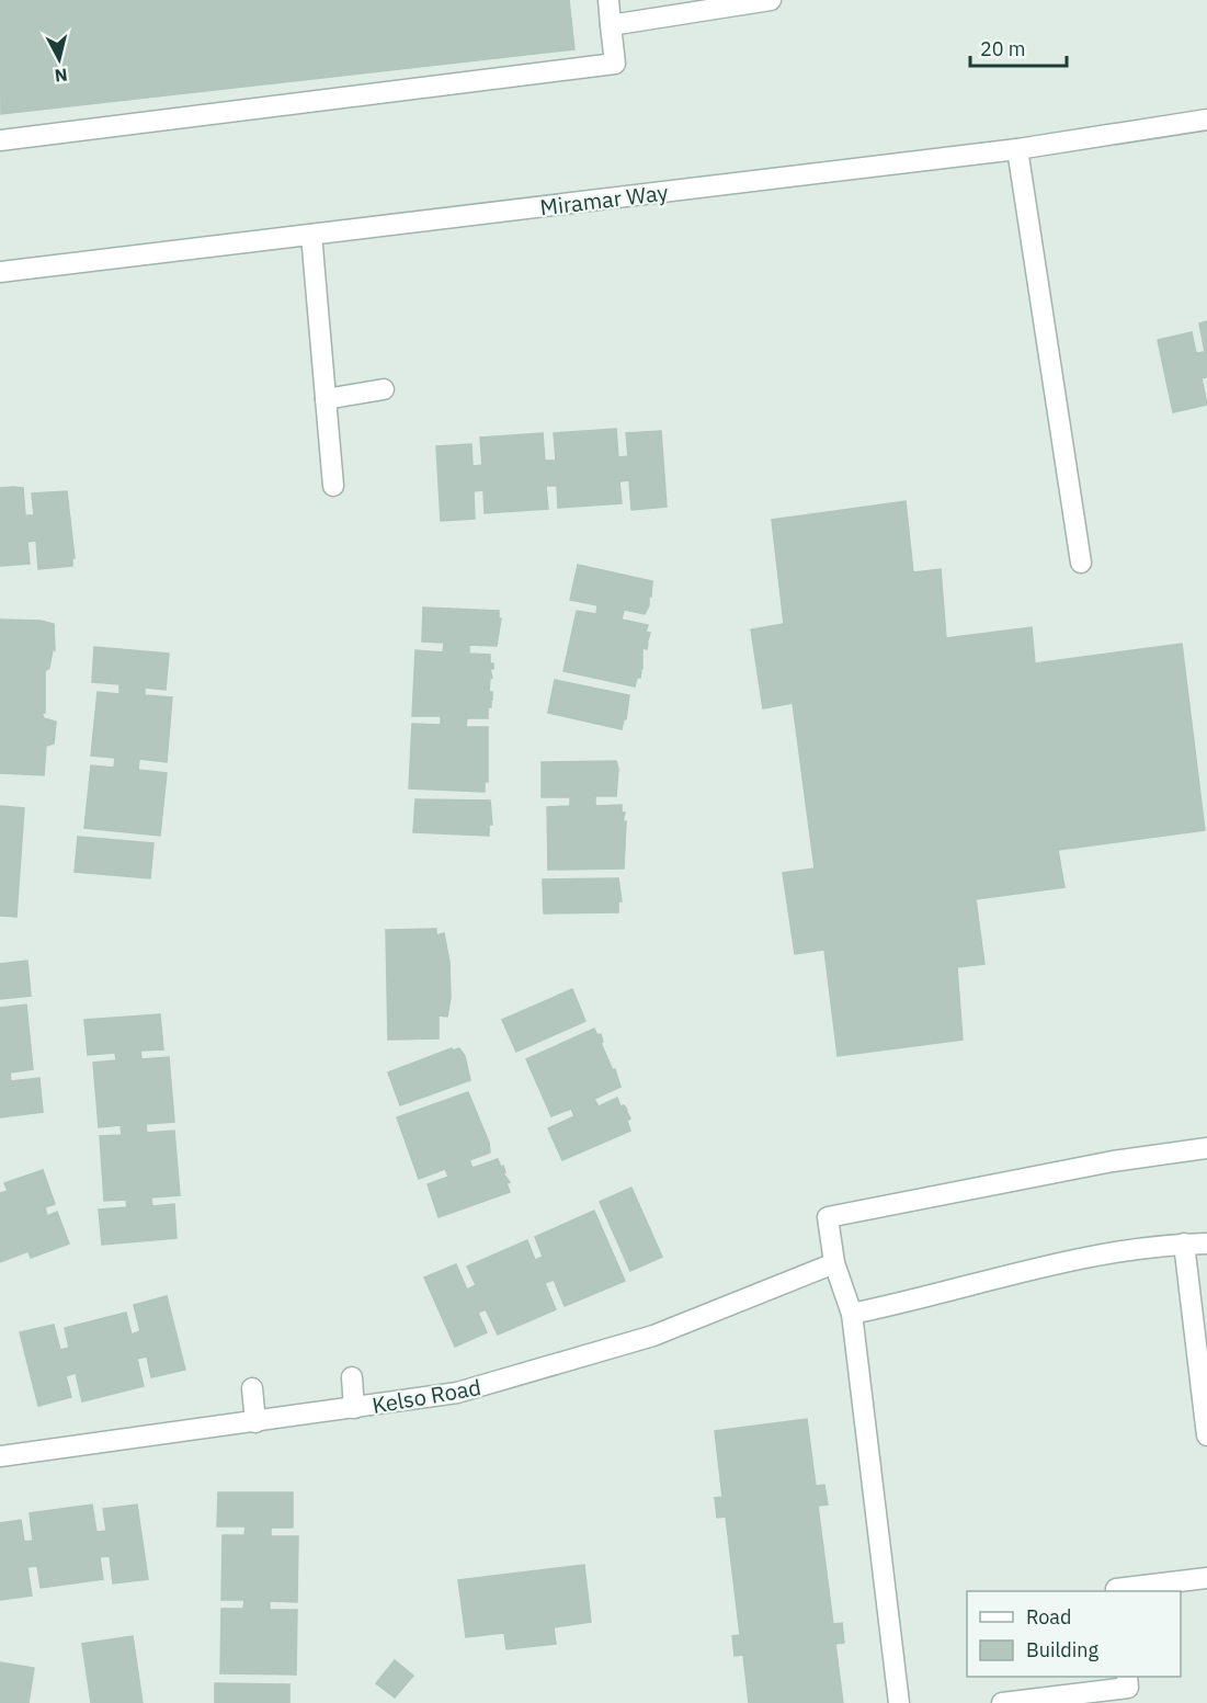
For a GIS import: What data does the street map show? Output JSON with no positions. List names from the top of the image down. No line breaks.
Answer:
{"streets":{"street":["Miramar Way","Kelso Road"]},"legend":["Road","Building"],"scale_bar":"20 m","north":"bottom"}
